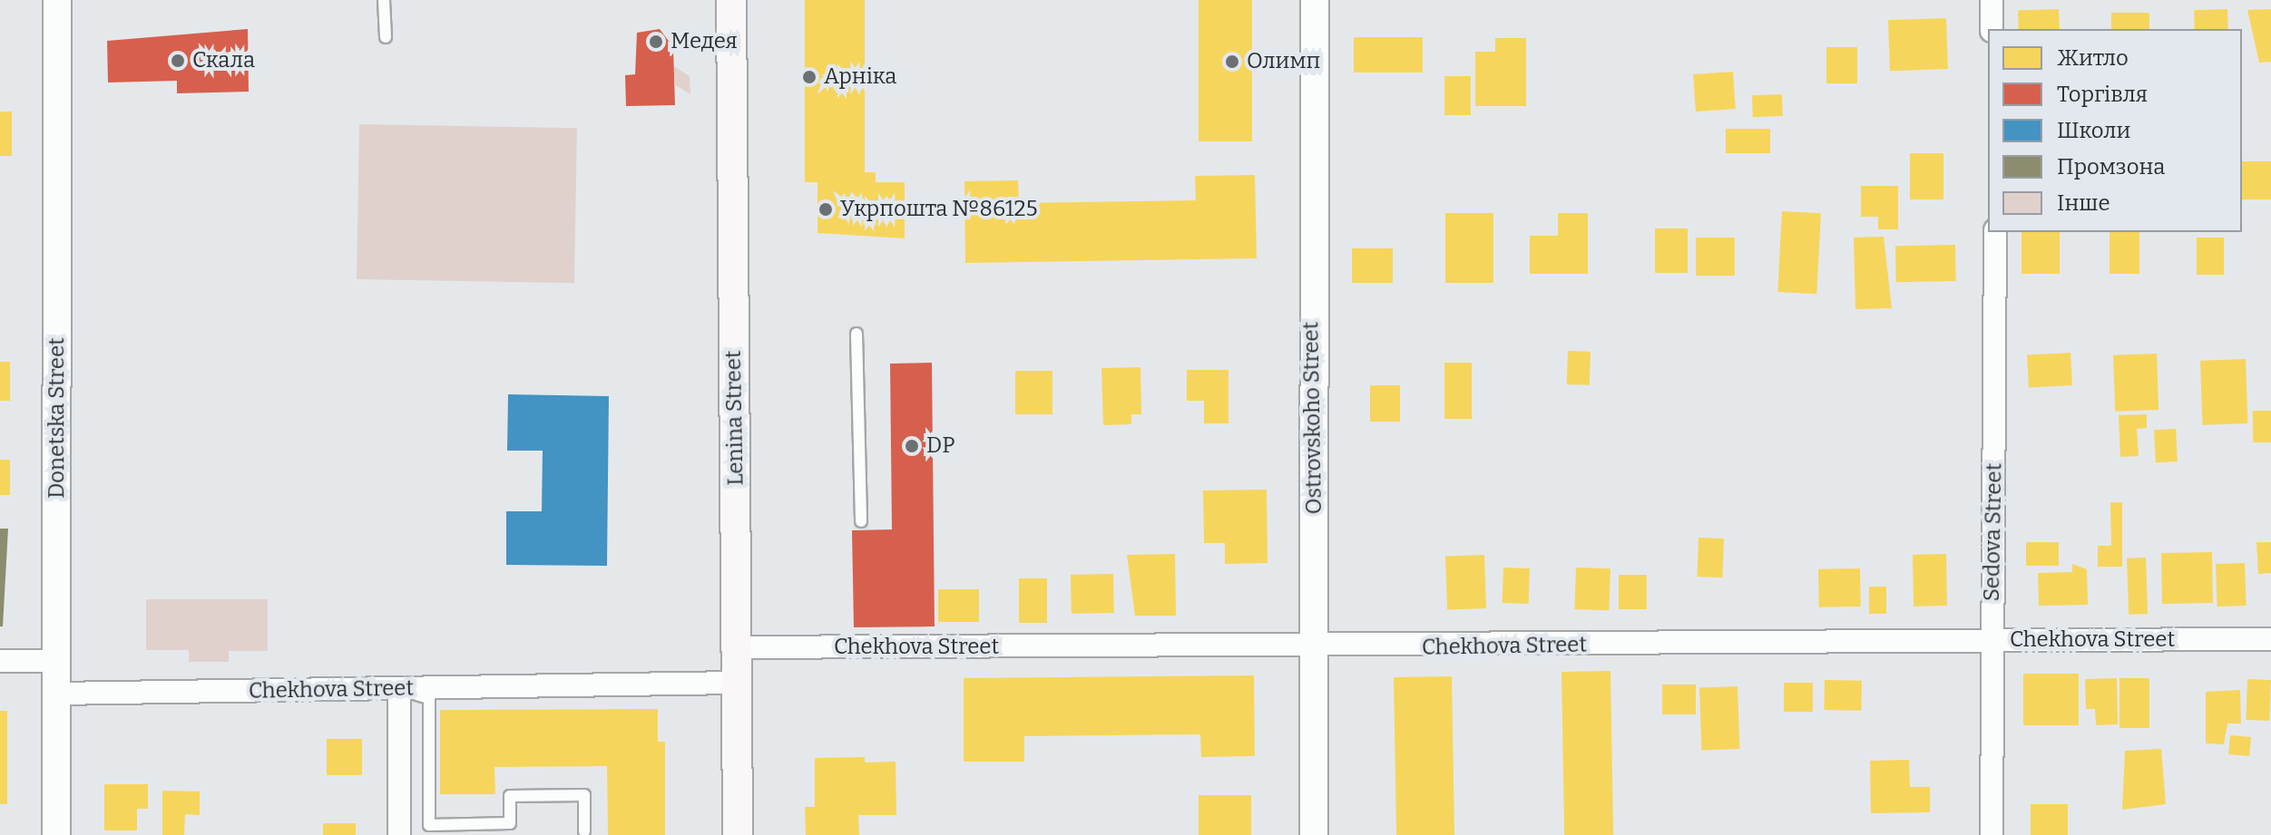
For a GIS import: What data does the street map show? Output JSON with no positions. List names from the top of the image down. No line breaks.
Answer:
{"streets":{"main road":["Lenina Street"],"street":["Donetska Street","Ostrovskoho Street","Sedova Street","Chekhova Street"]},"crossings":[["Donetska Street","Chekhova Street"],["Lenina Street","Chekhova Street"],["Ostrovskoho Street","Chekhova Street"],["Sedova Street","Chekhova Street"]],"places":["Медея","Скала","Олимп","Арніка","Укрпошта №86125","DP"],"legend":["Житло","Торгівля","Школи","Промзона","Інше"]}
